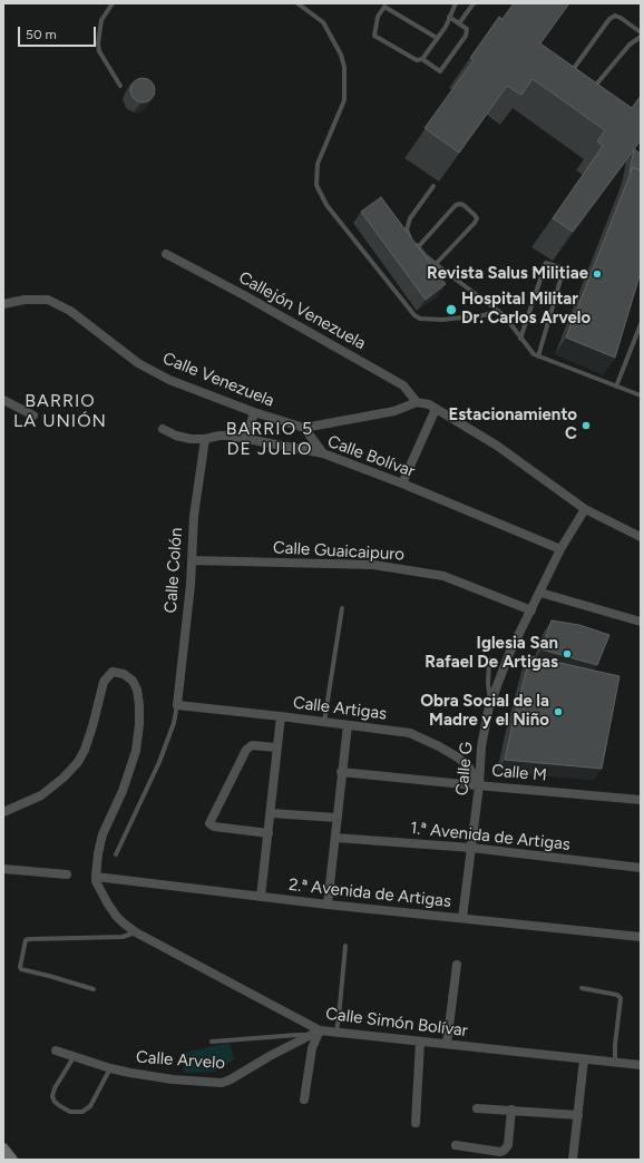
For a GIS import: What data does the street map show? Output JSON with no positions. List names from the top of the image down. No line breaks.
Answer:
{"streets":{"street":["Callejón Venezuela","Calle Venezuela","Calle Bolívar","Calle Guaicaipuro","Calle Colón","Calle Artigas","Calle G","Calle M","1.ª Avenida de Artigas","2.ª Avenida de Artigas","Calle Simón Bolívar","Calle Arvelo"]},"crossings":[["Callejón Venezuela","Calle Venezuela"],["Calle Bolívar","Calle Colón"],["Calle Bolívar","Calle G"],["Calle Guaicaipuro","Calle Colón"],["Calle Guaicaipuro","Calle G"],["Calle Colón","Calle Artigas"],["Calle Artigas","Calle G"],["Calle Artigas","Calle M"],["Calle G","Calle M"],["Calle G","1.ª Avenida de Artigas"],["Calle G","2.ª Avenida de Artigas"],["2.ª Avenida de Artigas","Calle Simón Bolívar"],["Calle Simón Bolívar","Calle Arvelo"]],"districts":["BARRIO LA UNIÓN","BARRIO 5 DE JULIO"],"places":["Revista Salus Militiae","Hospital Militar Dr. Carlos Arvelo","Estacionamiento C","Iglesia San Rafael De Artigas","Obra Social de la Madre y el Niño"],"scale_bar":"50 m"}
